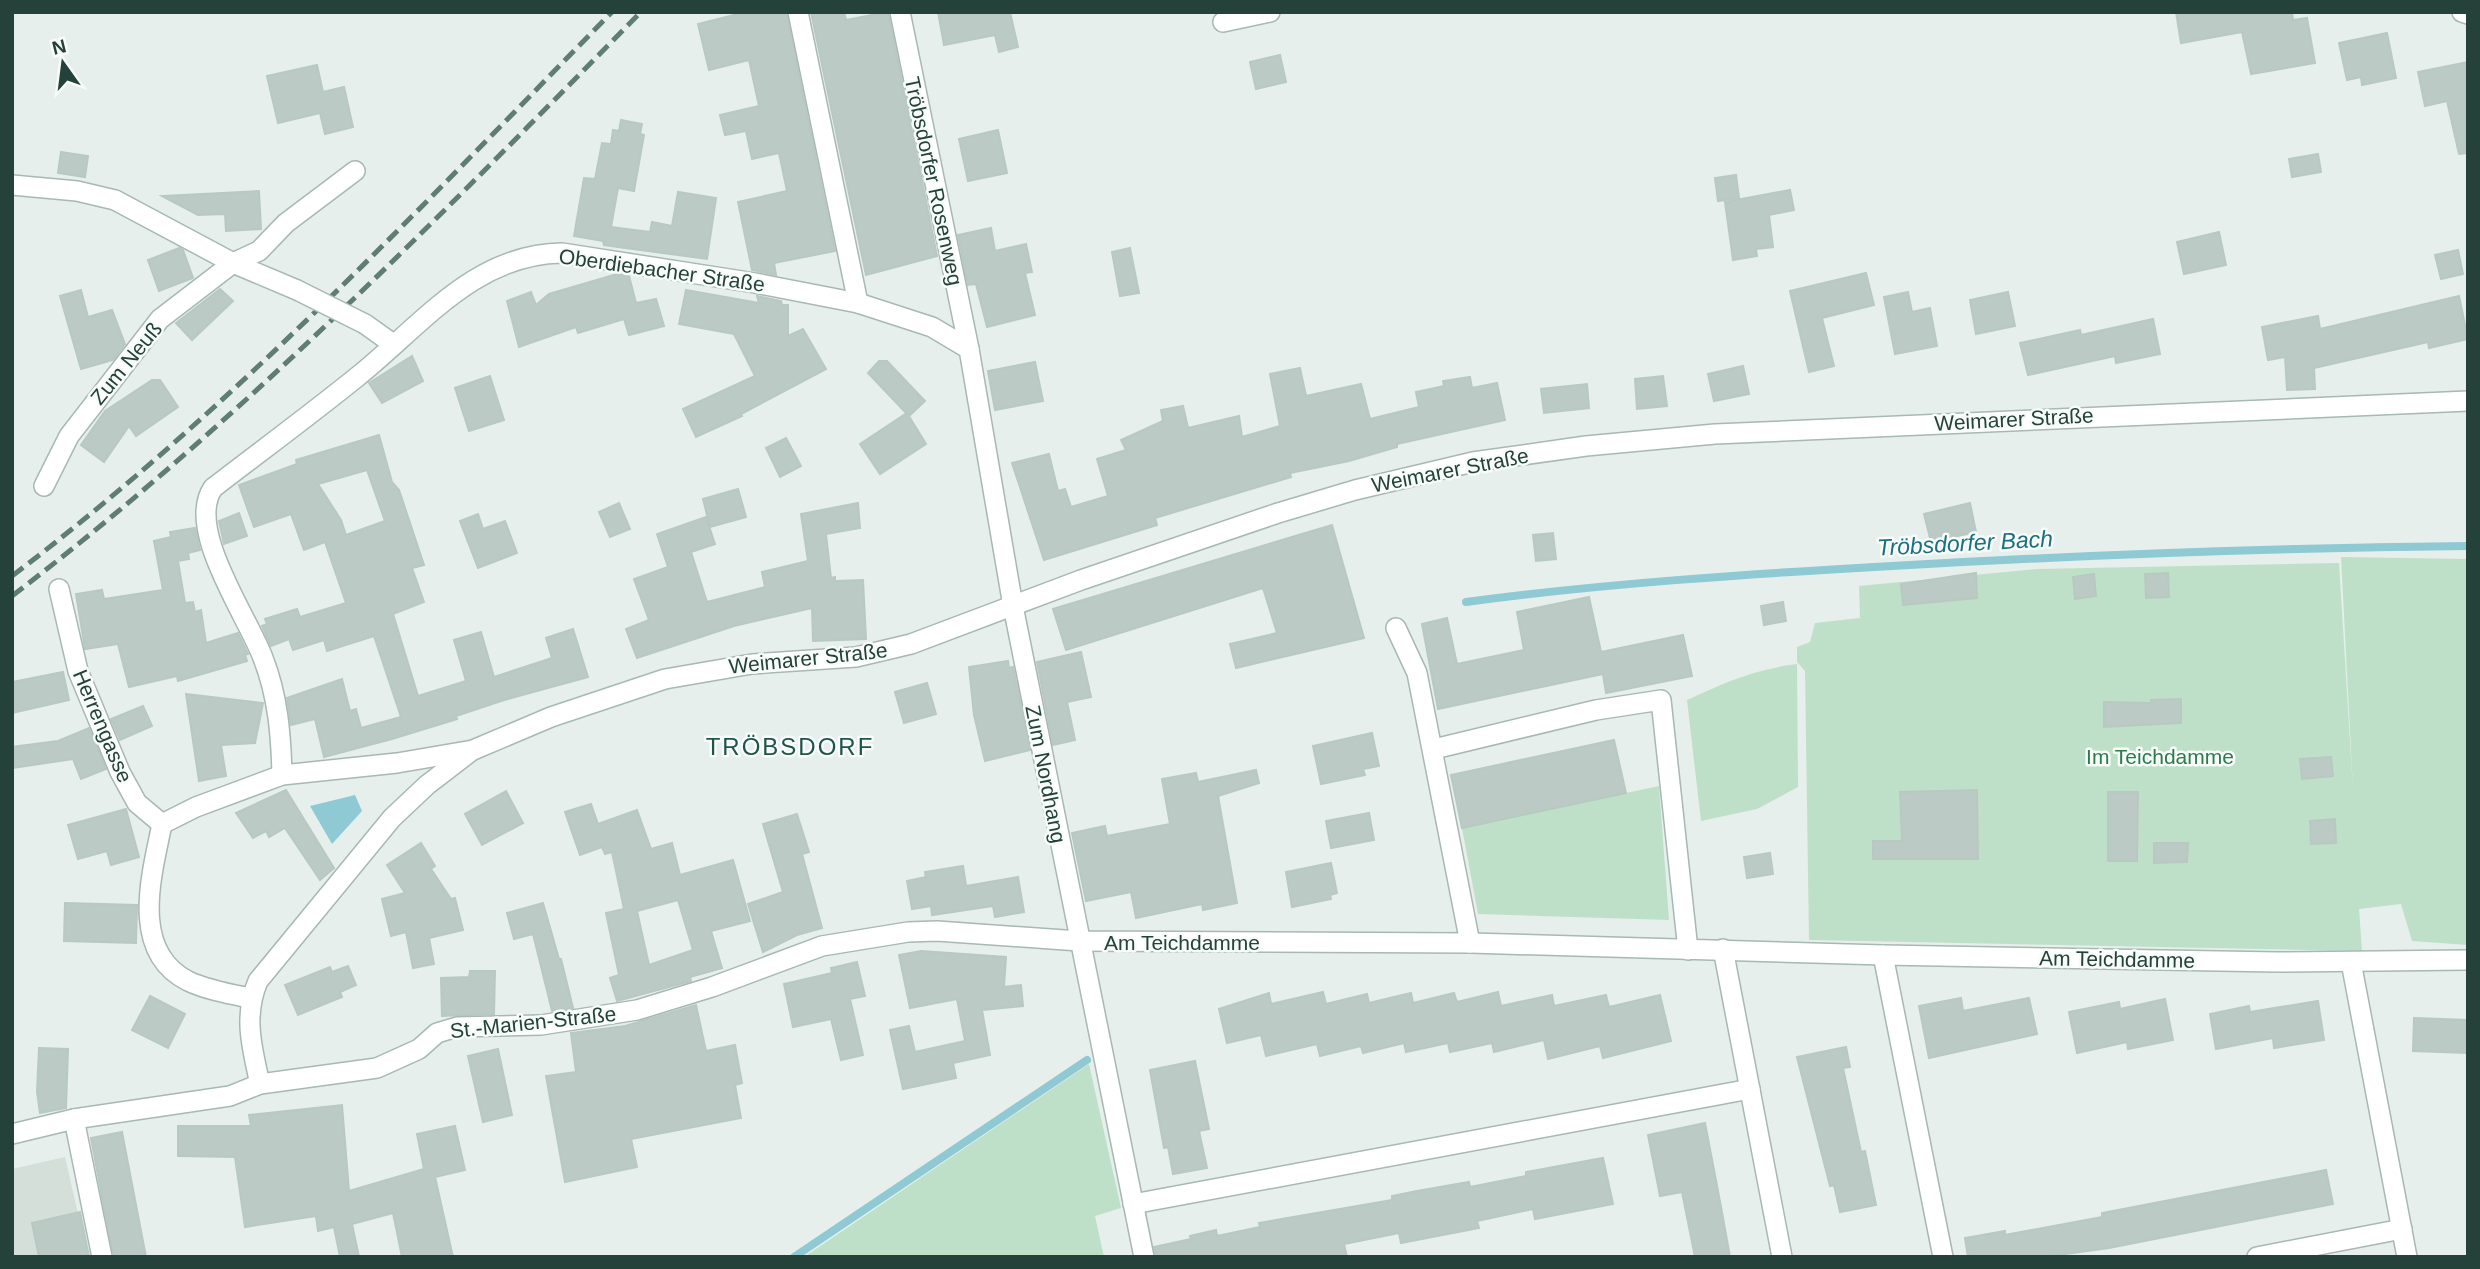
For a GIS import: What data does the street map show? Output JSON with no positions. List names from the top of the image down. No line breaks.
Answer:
{"streets":{"street":["Tröbsdorfer Rosenweg","Oberdiebacher Straße","Zum Neuß","Weimarer Straße","Herrengasse","Zum Nordhang","Am Teichdamme","St.-Marien-Straße"]},"crossings":[["Tröbsdorfer Rosenweg","Oberdiebacher Straße"],["Oberdiebacher Straße","Weimarer Straße"],["Weimarer Straße","Herrengasse"],["Weimarer Straße","Zum Nordhang"],["Zum Nordhang","Am Teichdamme"],["Zum Nordhang","St.-Marien-Straße"],["Am Teichdamme","St.-Marien-Straße"]],"districts":["TRÖBSDORF"],"water":["Tröbsdorfer Bach"],"parks":["Im Teichdamme"],"north":"top"}
